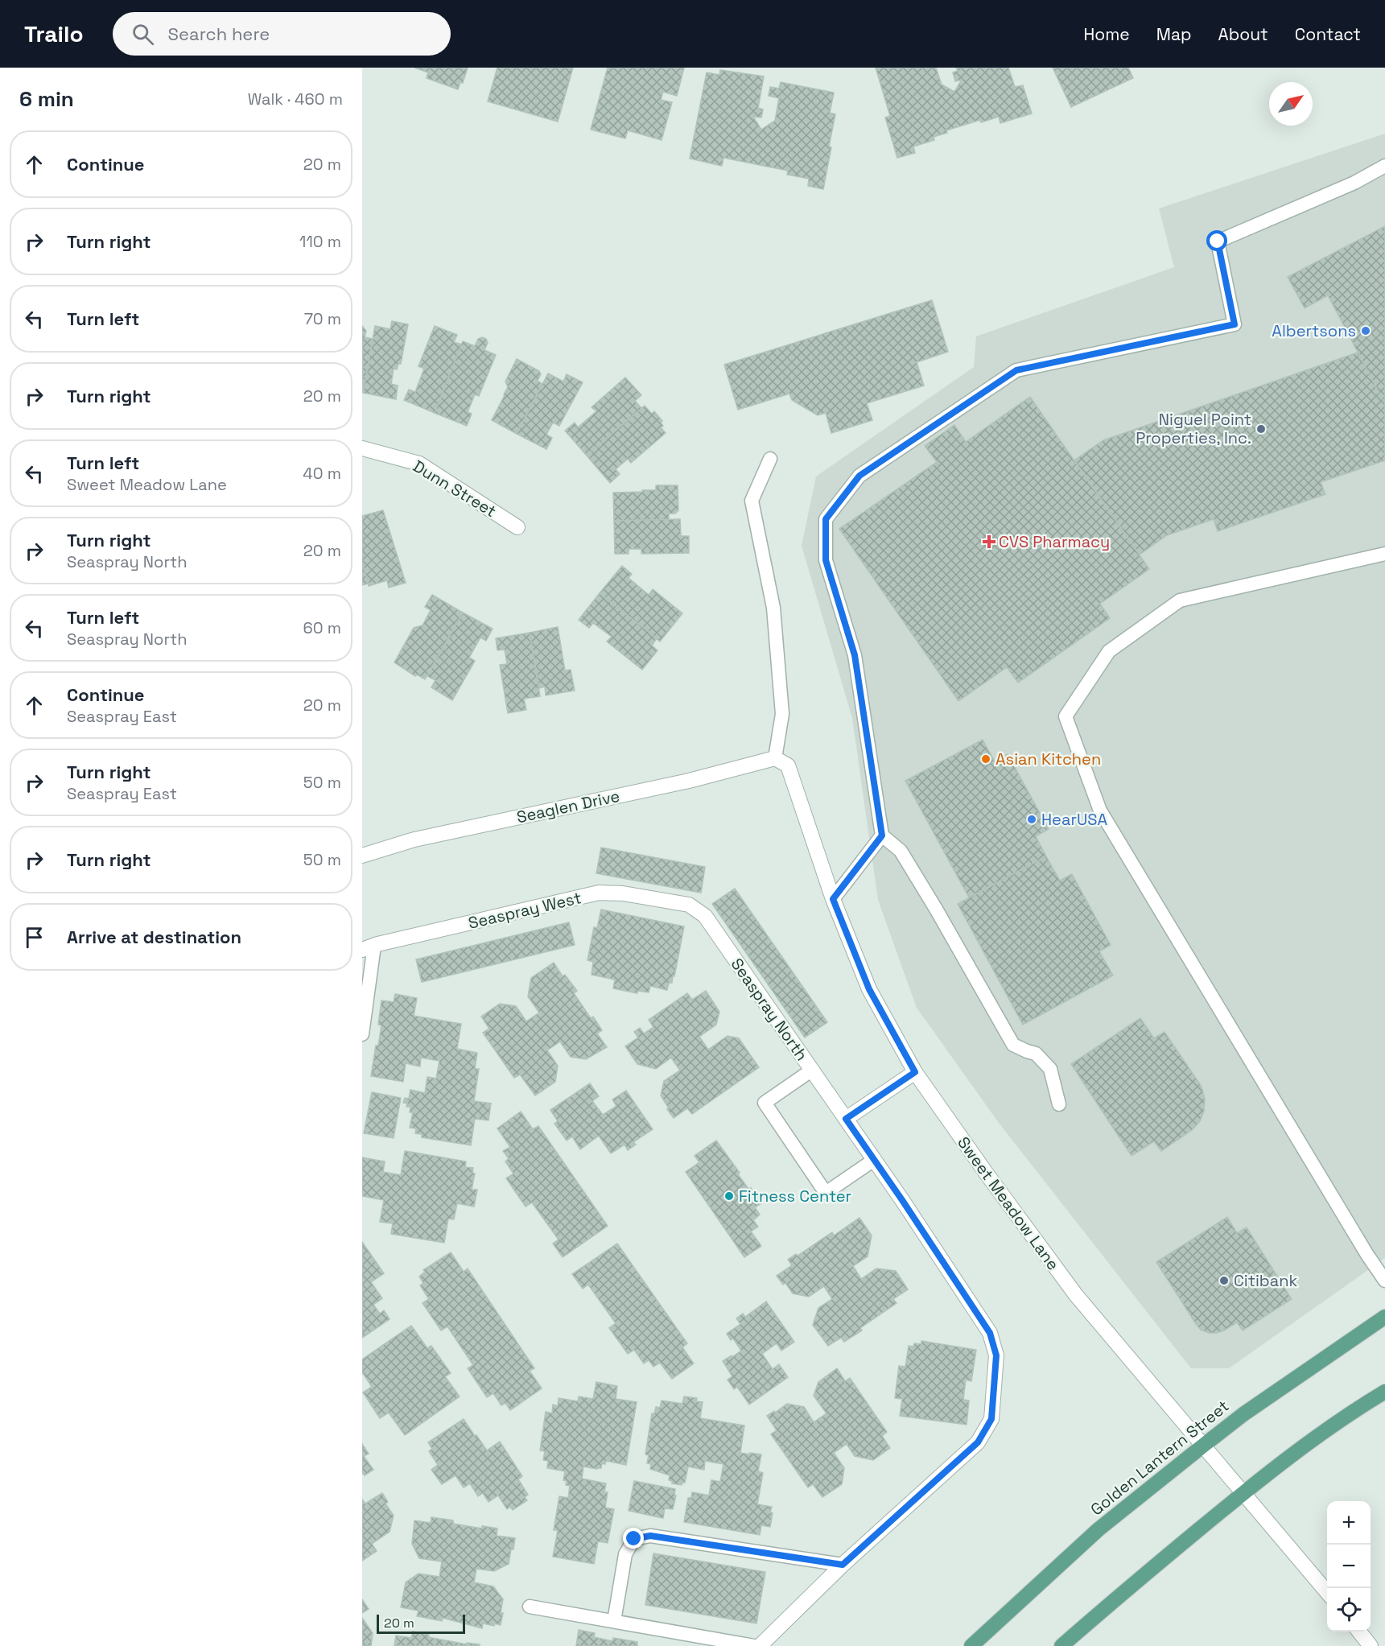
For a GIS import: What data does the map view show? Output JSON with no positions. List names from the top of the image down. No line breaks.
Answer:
{"streets":{"main road":["Golden Lantern Street"],"street":["Dunn Street","Seaglen Drive","Seaspray West","Seaspray North","Sweet Meadow Lane"]},"crossings":[["Seaglen Drive","Sweet Meadow Lane"],["Seaspray West","Seaspray North"],["Sweet Meadow Lane","Golden Lantern Street"]],"places":{"other":["Albertsons","Niguel Point Properties, Inc.","Asian Kitchen","HearUSA","Fitness Center","Citibank"],"health":["CVS Pharmacy"]},"scale_bar":"20 m","north":"top right","page":{"header":"Trailo","search":"Search here","nav":["Home","Map","About","Contact"],"heading":["6 min","Walk · 460 m"],"list":[["Continue","20 m"],["Turn right","110 m"],["Turn left","70 m"],["Turn right","20 m"],["Turn left","Sweet Meadow Lane","40 m"],["Turn right","Seaspray North","20 m"],["Turn left","Seaspray North","60 m"],["Continue","Seaspray East","20 m"],["Turn right","Seaspray East","50 m"],["Turn right","50 m"],"Arrive at destination"],"map_buttons":["+","−"],"scale":"20 m"}}
